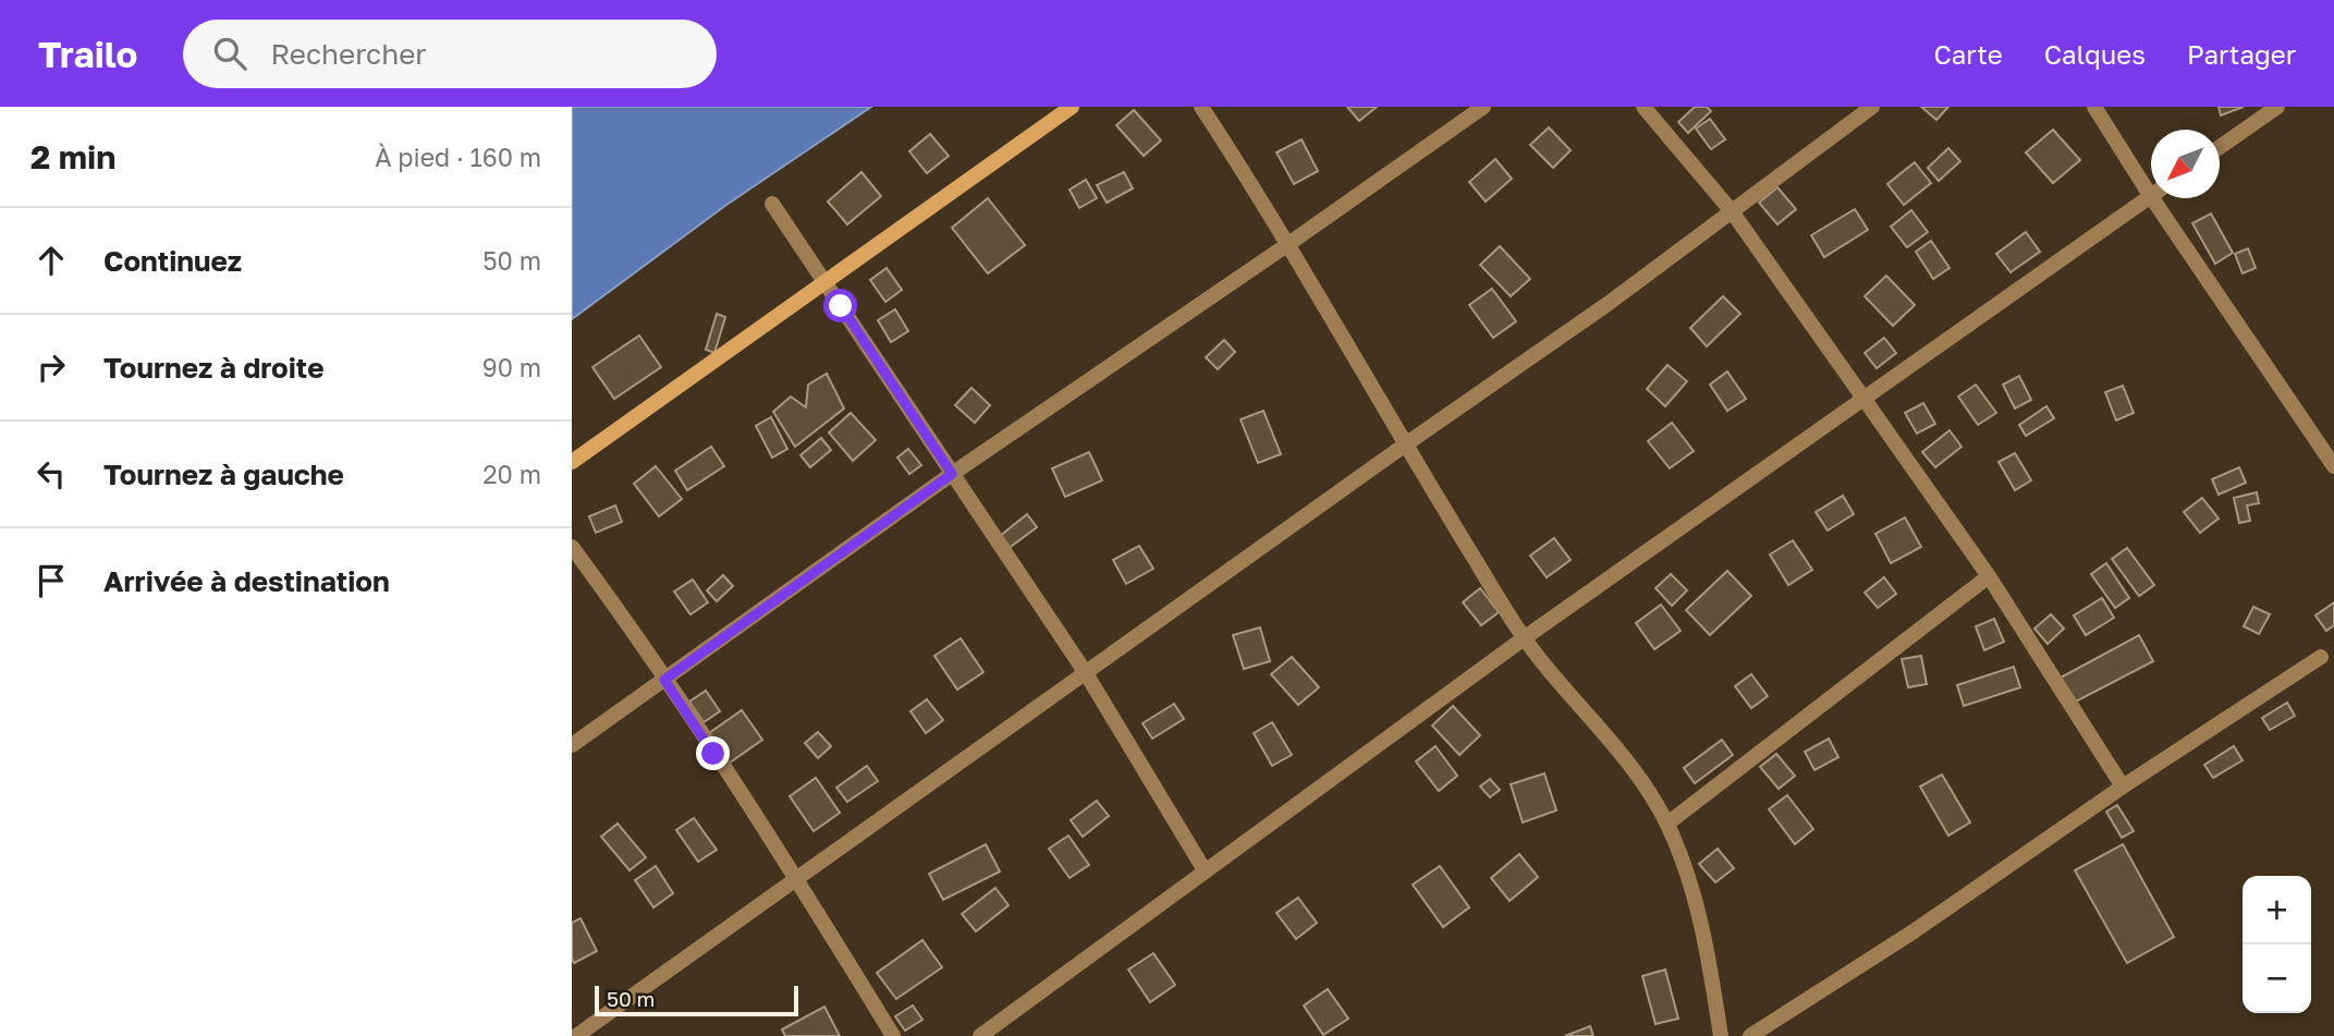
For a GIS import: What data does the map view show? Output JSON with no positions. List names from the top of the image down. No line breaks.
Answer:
{"scale_bar":"50 m","north":"bottom left","page":{"header":"Trailo","search":"Rechercher","nav":["Carte","Calques","Partager"],"heading":["2 min","À pied · 160 m"],"list":[["Continuez","50 m"],["Tournez à droite","90 m"],["Tournez à gauche","20 m"],"Arrivée à destination"],"map_buttons":["+","−"],"scale":"50 m"}}
